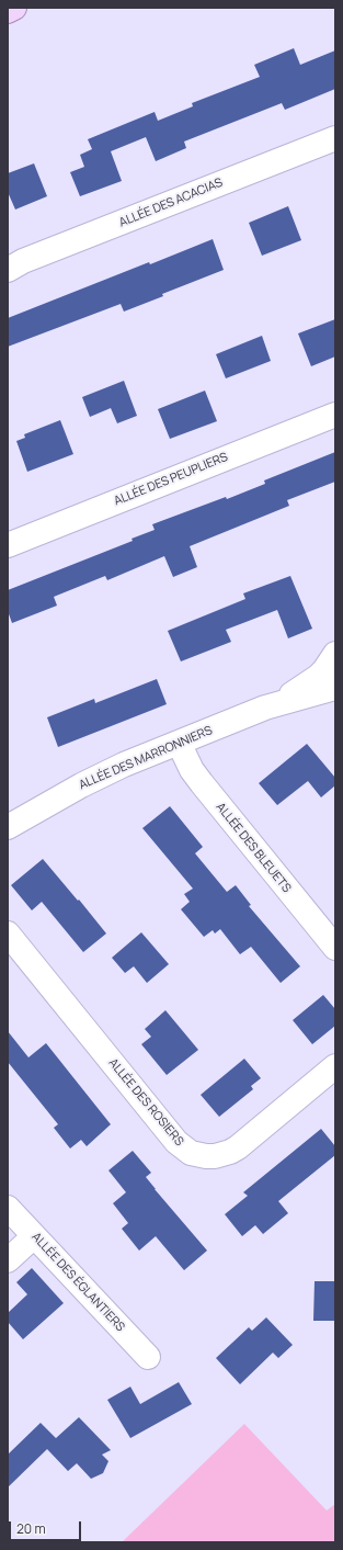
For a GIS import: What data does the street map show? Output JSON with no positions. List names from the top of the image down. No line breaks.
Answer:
{"streets":{"street":["ALLÉE DES ACACIAS","ALLÉE DES PEUPLIERS","ALLÉE DES MARRONNIERS","ALLÉE DES BLEUETS","ALLÉE DES ROSIERS","ALLÉE DES ÉGLANTIERS"]},"crossings":[["ALLÉE DES MARRONNIERS","ALLÉE DES BLEUETS"]],"scale_bar":"20 m"}
